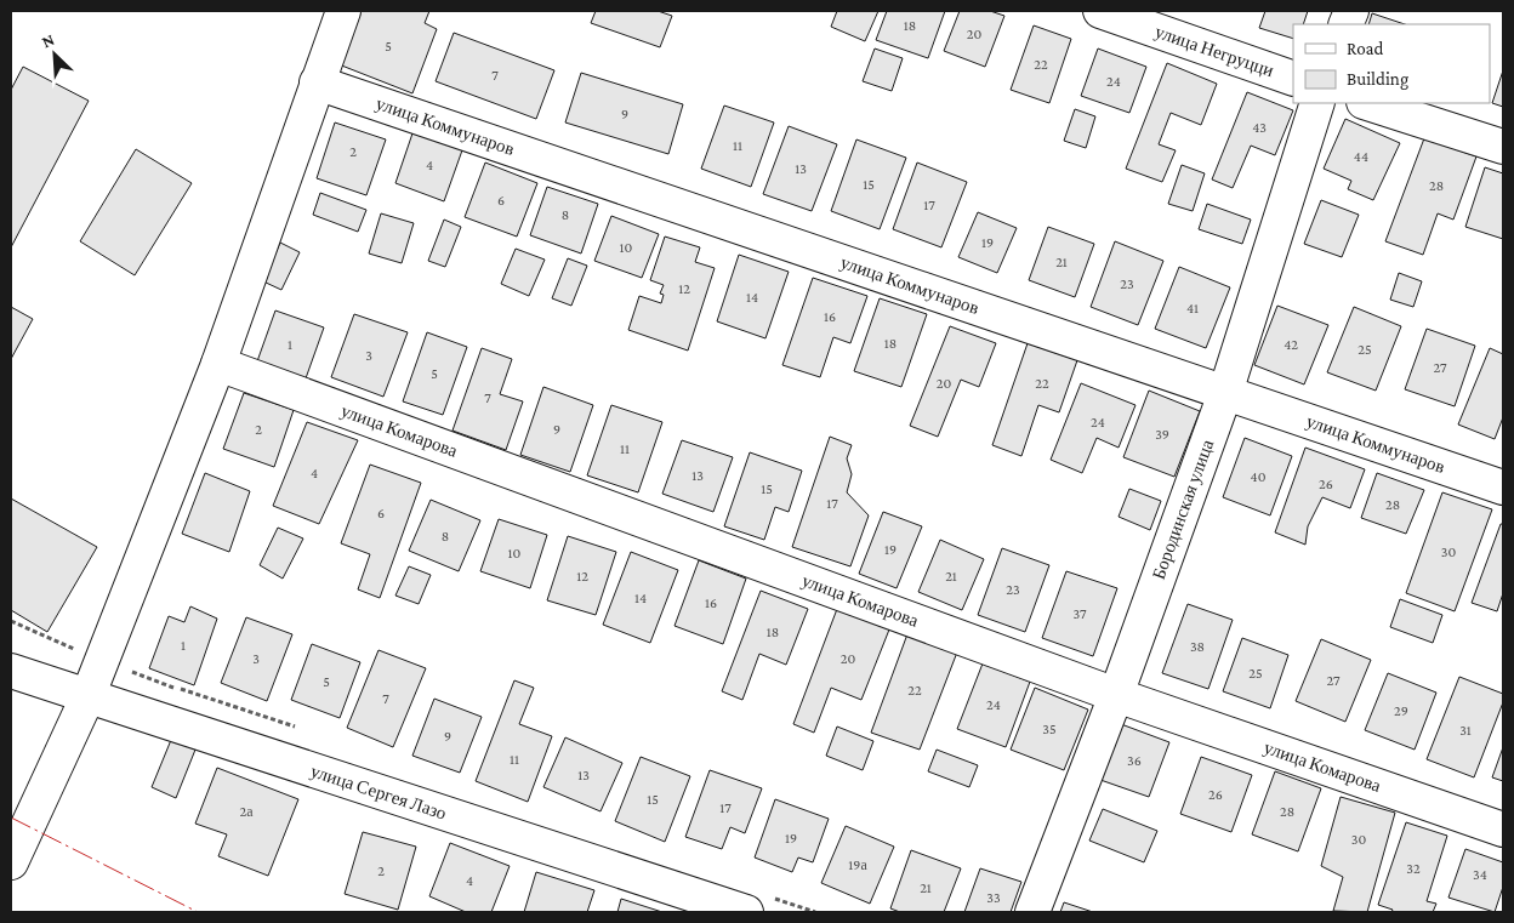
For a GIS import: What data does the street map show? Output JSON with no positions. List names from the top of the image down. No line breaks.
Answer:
{"streets":{"street":["улица Негруцци","улица Коммунаров","улица Комарова","Бородинская улица","улица Сергея Лазо"]},"crossings":[["улица Коммунаров","Бородинская улица"],["улица Комарова","Бородинская улица"]],"house_numbers":["18","20","5","22","7","24","9","43","11","2","44","4","13","15","28","6","17","8","19","10","21","23","12","14","41","16","18","1","42","25","3","27","5","20","22","7","24","2","9","39","11","4","13","40","26","15","17","28","6","8","19","30","10","12","21","23","14","16","37","18","1","38","3","20","25","27","5","22","7","24","29","35","31","9","11","36","13","26","15","17","2а","28","19","30","19а","32","2","34","4","21","33"],"legend":["Road","Building"],"north":"top left"}
